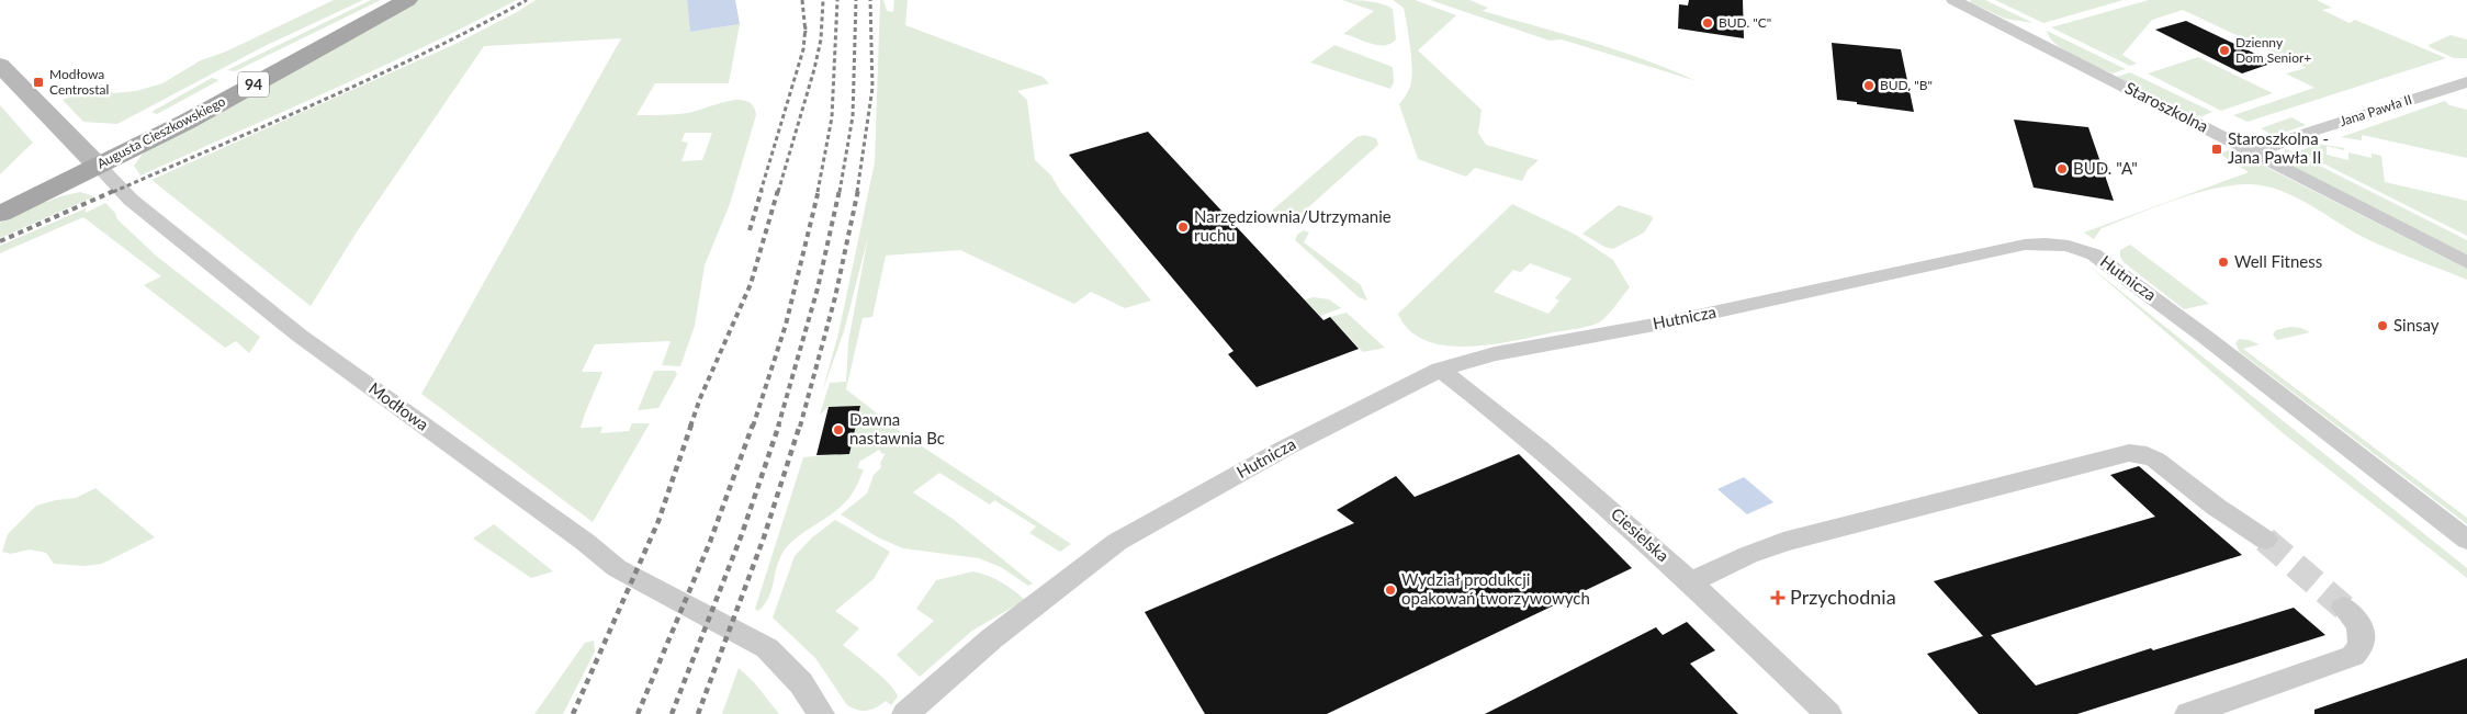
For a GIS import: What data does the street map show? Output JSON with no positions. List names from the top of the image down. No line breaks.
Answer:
{"streets":{"main road":["94","Augusta Cieszkowskiego"],"street":["Staroszkolna","Jana Pawła II","Hutnicza","Modłowa","Ciesielska"]},"crossings":[["Staroszkolna","Jana Pawła II"],["Augusta Cieszkowskiego","Modłowa"],["Hutnicza","Ciesielska"]],"places":{"other":["BUD. \"C\"","Dzienny Dom Senior+","BUD. \"B\"","BUD. \"A\"","Narzędziownia/Utrzymanie ruchu","Well Fitness","Sinsay","Dawna nastawnia Bc","Wydział produkcji opakowań tworzywowych"],"transit":["Modłowa Centrostal","Staroszkolna - Jana Pawła II"],"health":["Przychodnia"]}}
